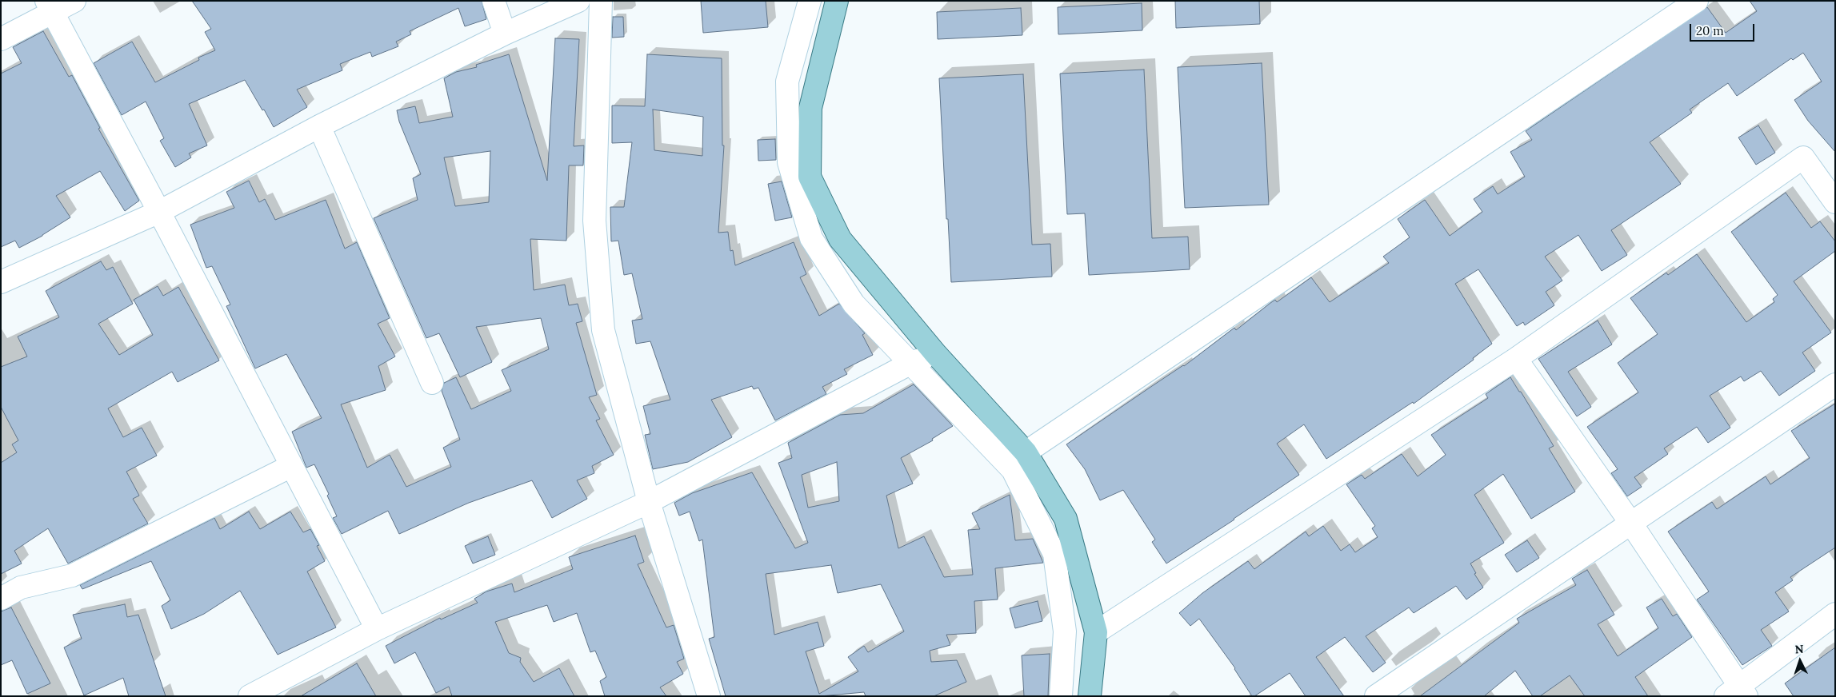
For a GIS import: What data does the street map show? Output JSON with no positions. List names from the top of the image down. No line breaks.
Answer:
{"scale_bar":"20 m","north":"top"}
